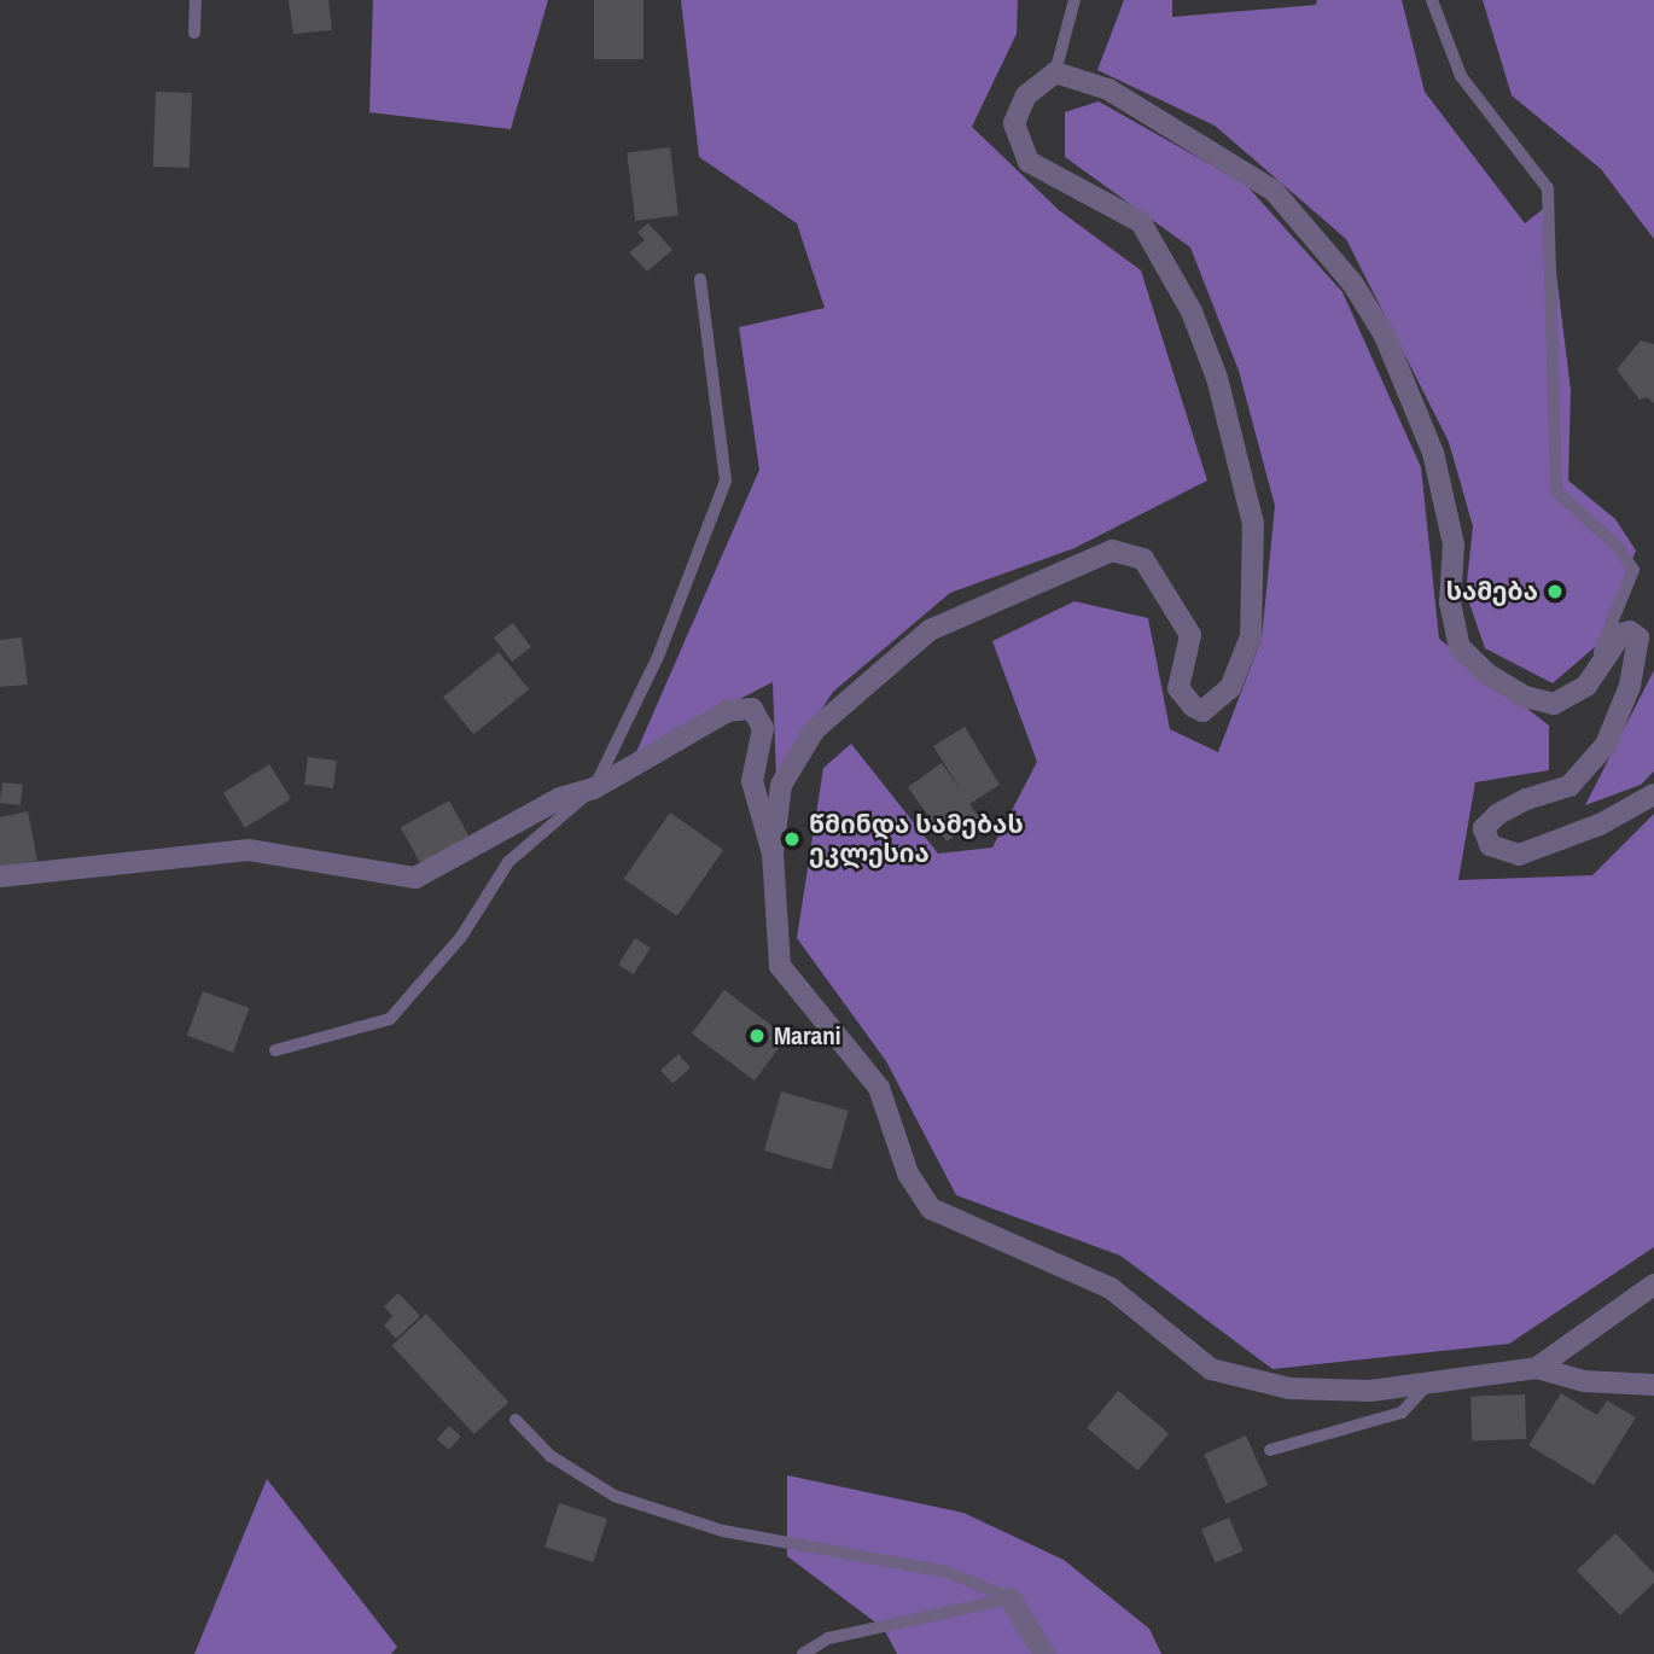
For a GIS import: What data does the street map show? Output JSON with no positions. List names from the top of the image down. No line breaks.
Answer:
{"places":["სამება","წმინდა სამებას ეკლესია","Marani"]}
